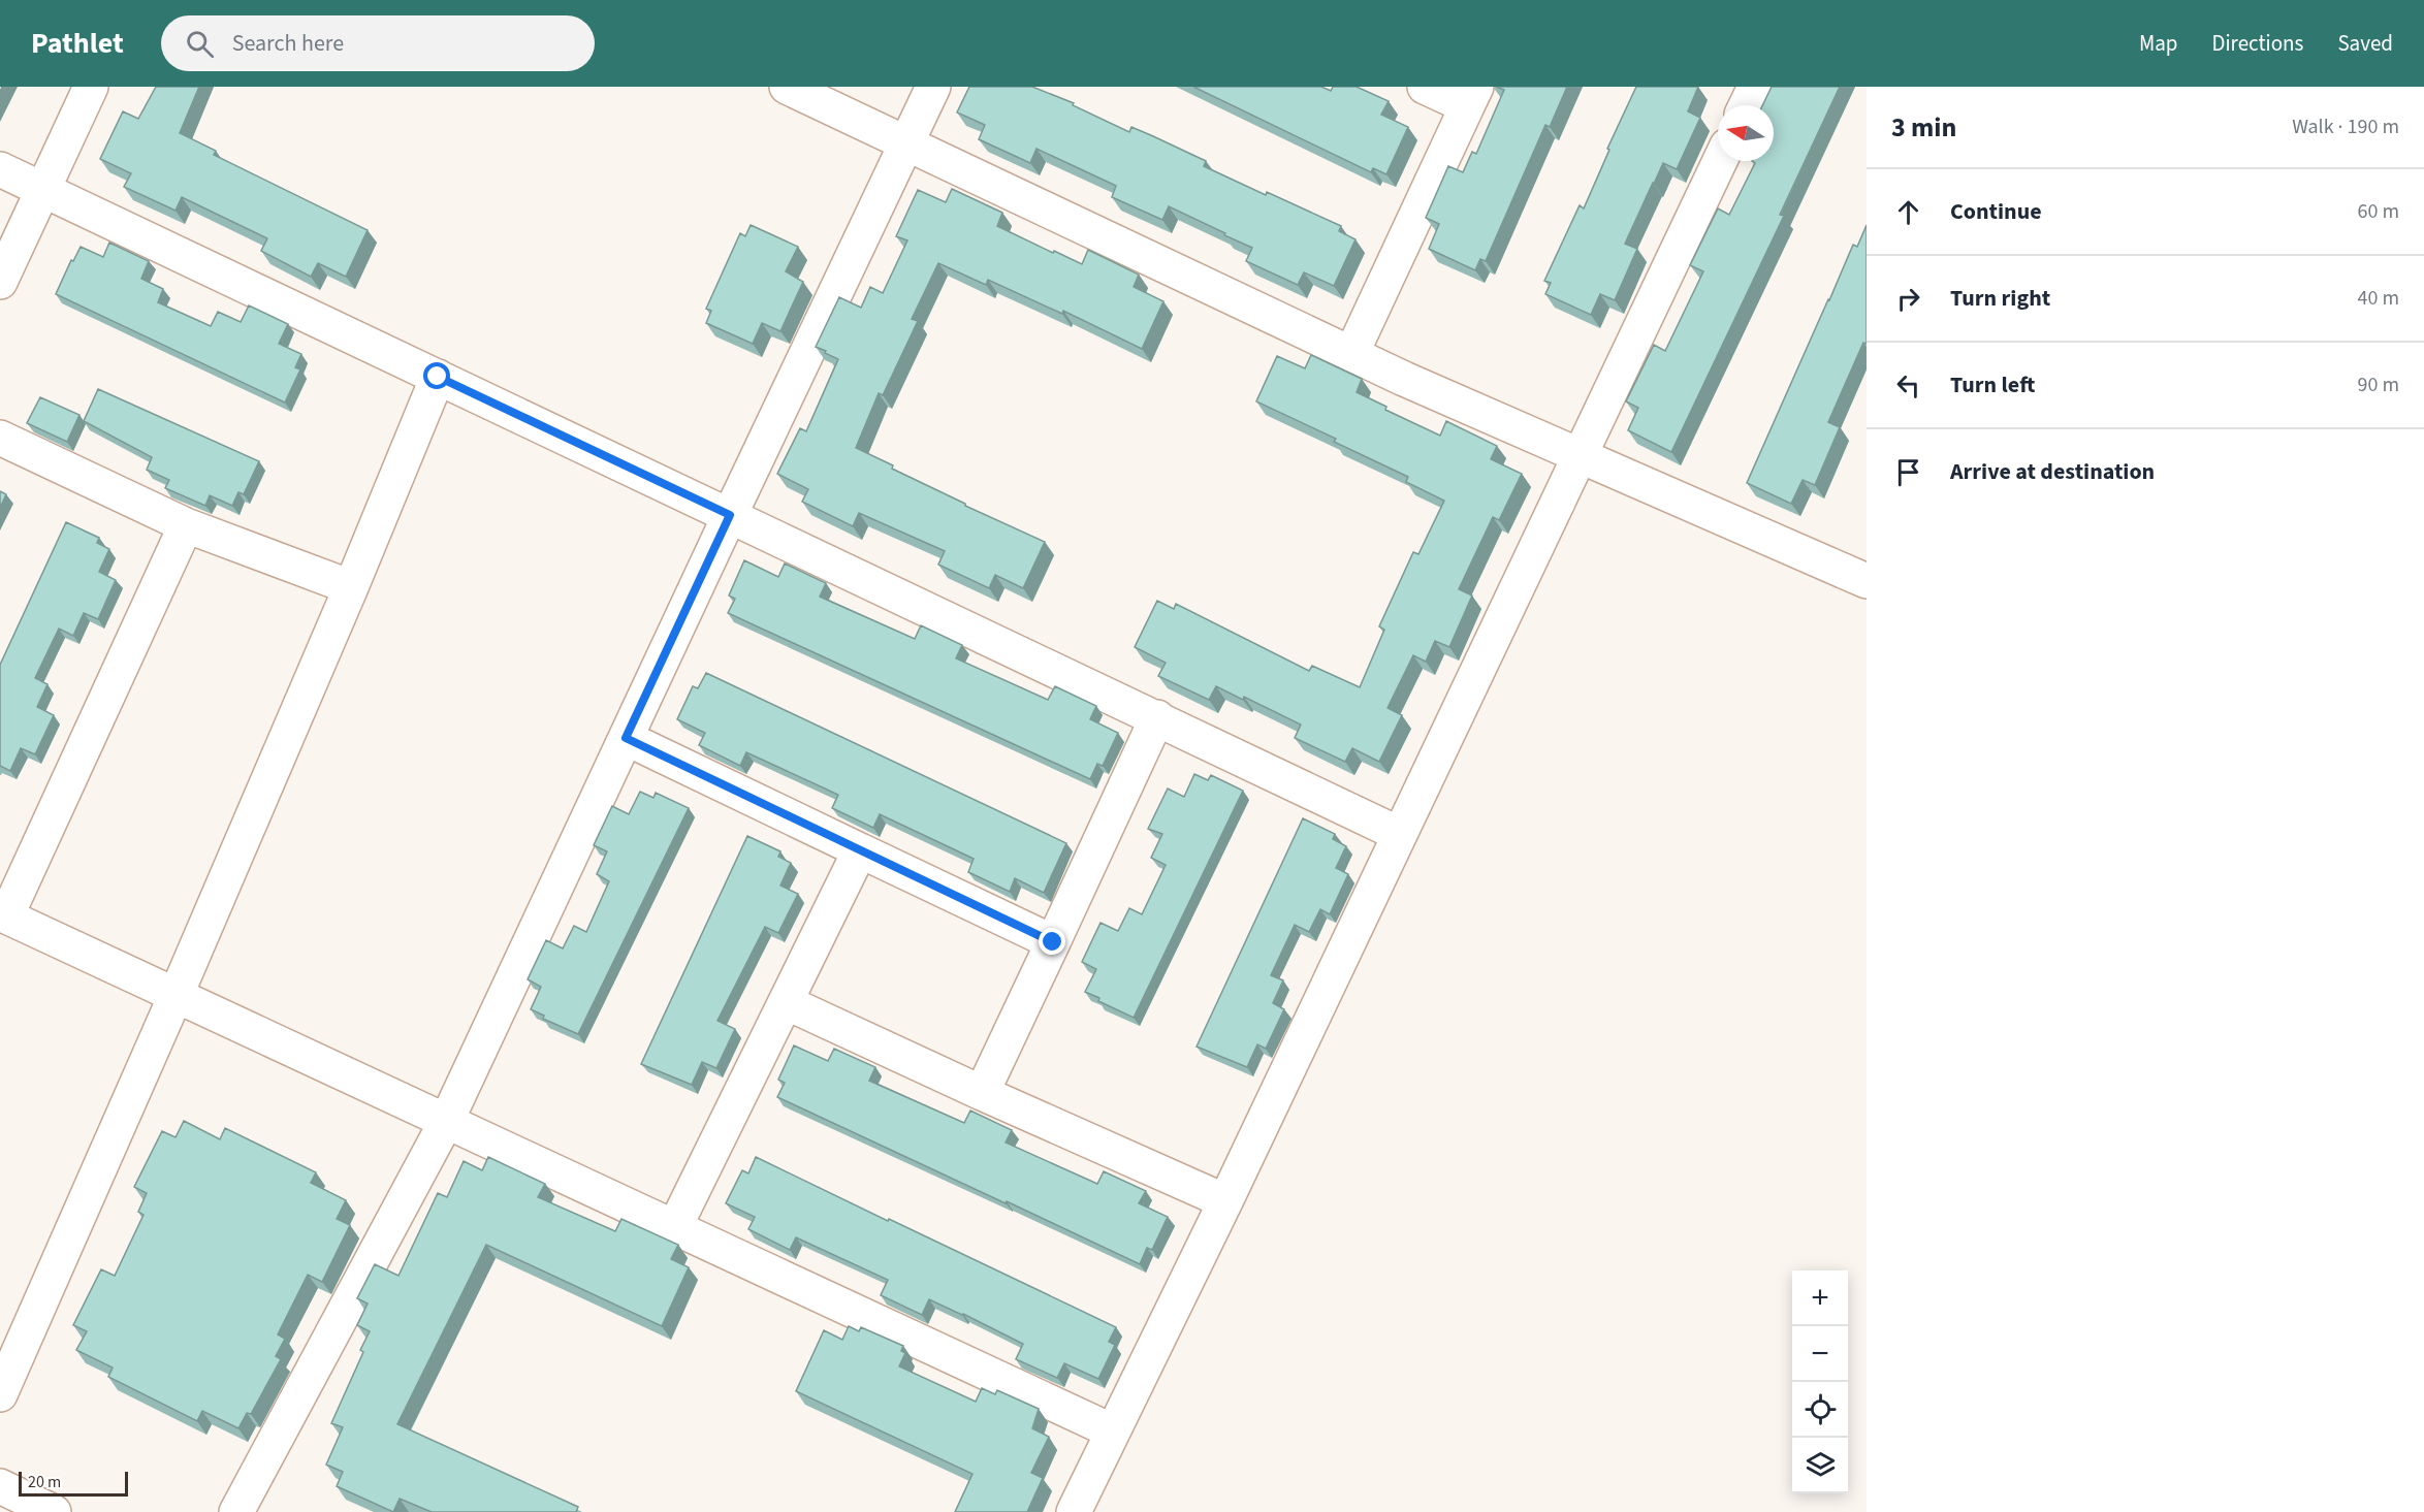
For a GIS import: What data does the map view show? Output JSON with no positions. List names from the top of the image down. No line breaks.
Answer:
{"scale_bar":"20 m","north":"left","page":{"header":"Pathlet","search":"Search here","nav":["Map","Directions","Saved"],"heading":["3 min","Walk · 190 m"],"list":[["Continue","60 m"],["Turn right","40 m"],["Turn left","90 m"],"Arrive at destination"],"map_buttons":["+","−"],"scale":"20 m"}}
